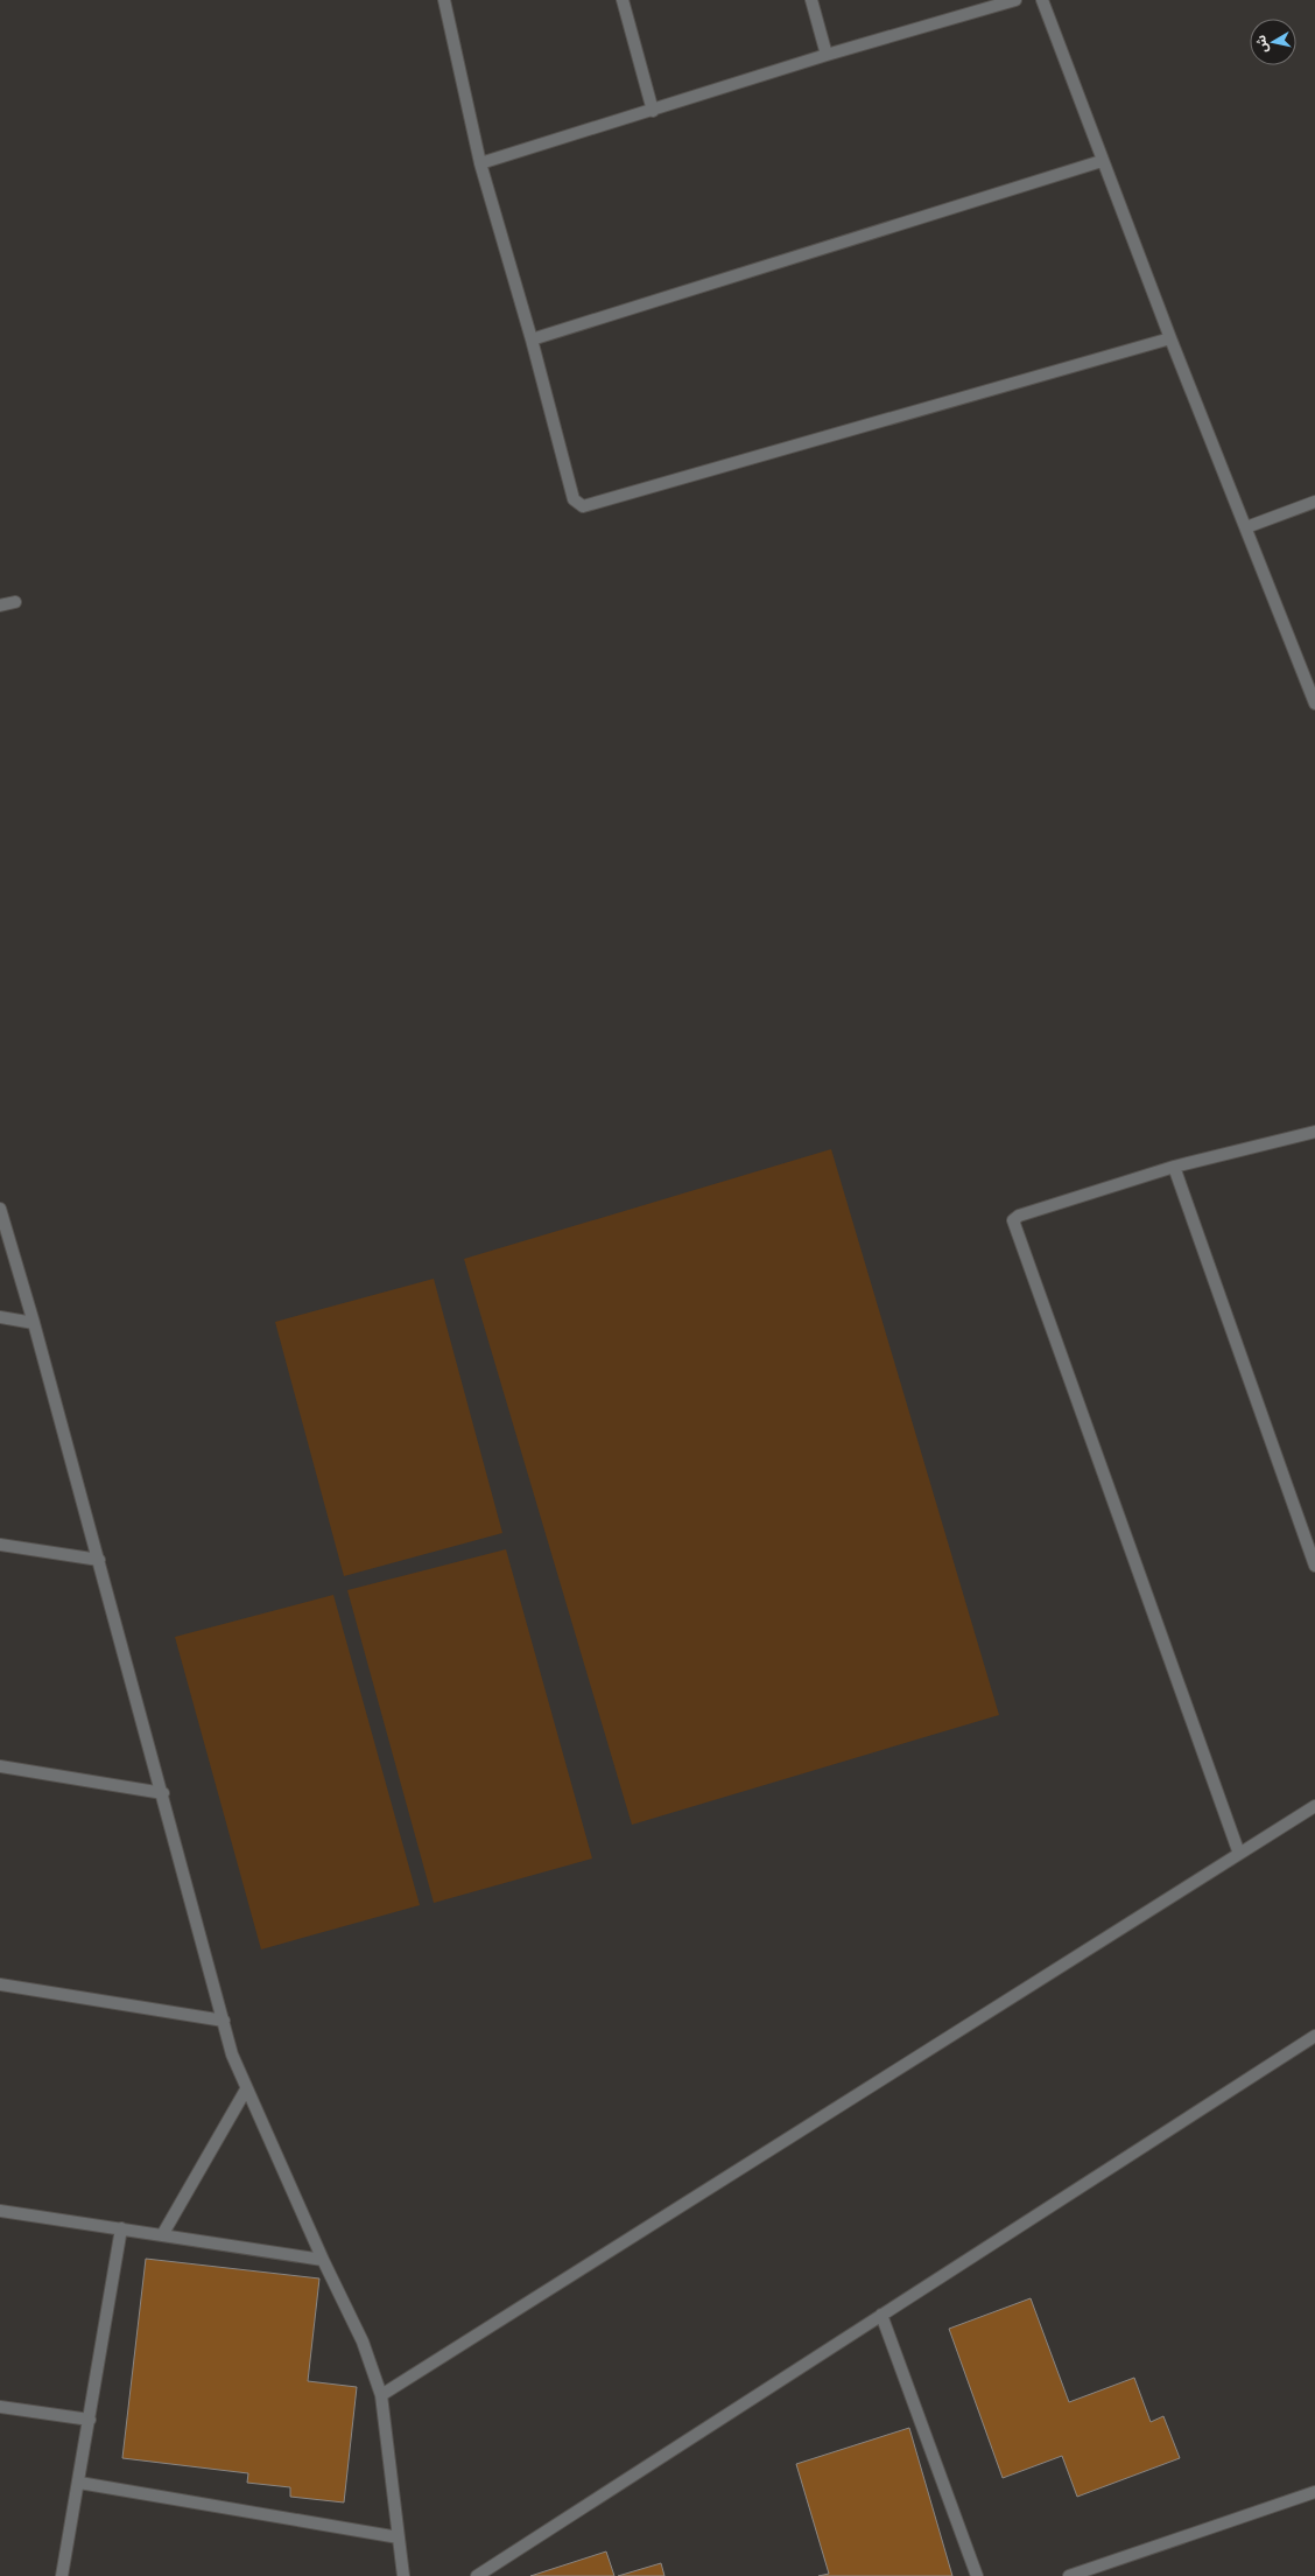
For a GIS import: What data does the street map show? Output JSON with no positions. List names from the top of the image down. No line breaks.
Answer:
{"north":"left"}
